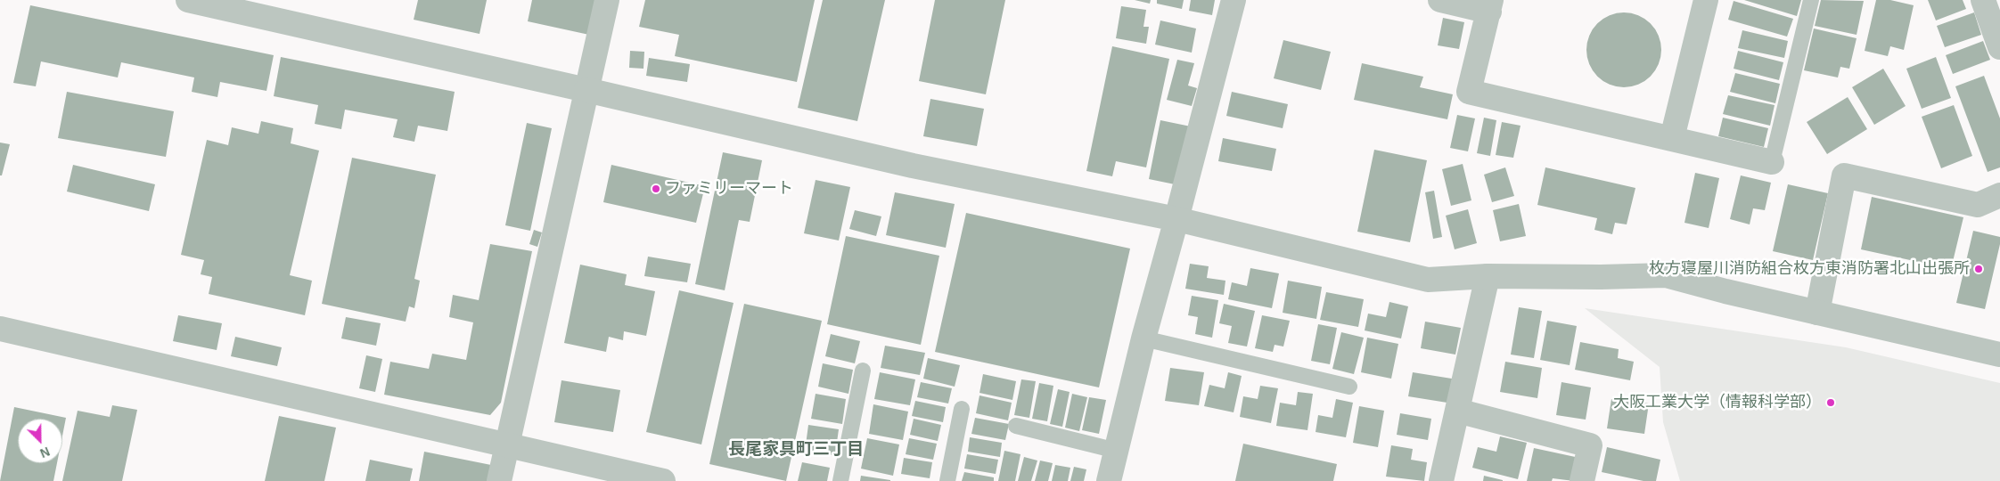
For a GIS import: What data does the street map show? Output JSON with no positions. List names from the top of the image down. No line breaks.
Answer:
{"districts":["長尾家具町三丁目"],"places":["ファミリーマート","枚方寝屋川消防組合枚方東消防署北山出張所","大阪工業大学（情報科学部）"],"north":"bottom right"}
